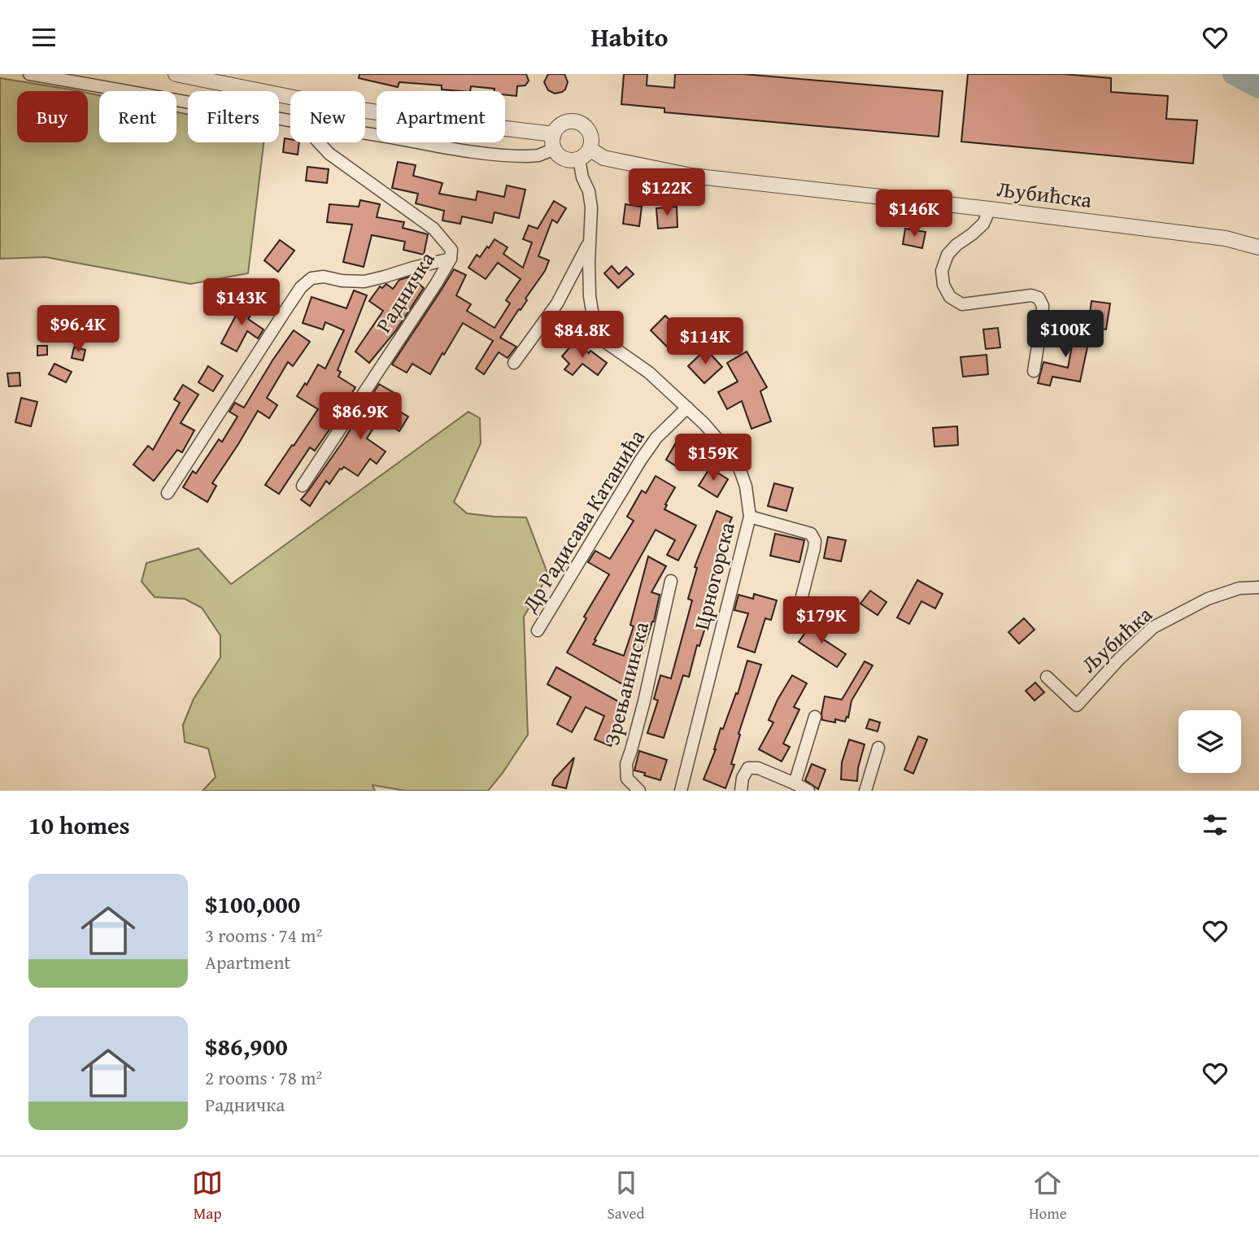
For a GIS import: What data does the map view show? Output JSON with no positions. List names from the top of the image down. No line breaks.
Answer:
{"streets":{"street":["Љубићска","Радничка","Др Радисава Катанића","Црногорска","Љубићка","Зрењанинска"]},"crossings":[["Љубићска","Црногорска"],["Др Радисава Катанића","Црногорска"]],"page":{"header":"Habito","chip":["Buy","Rent","Filters","New","Apartment"],"price":["$122K","$146K","$143K","$96.4K","$100K","$84.8K","$114K","$86.9K","$159K","$179K"],"heading":"10 homes","list":[{"name":"$100,000","note":"3 rooms · 74 m² · Apartment"},{"name":"$86,900","note":"2 rooms · 78 m² · Радничка"}],"tabs":["Map","Saved","Home"]}}
